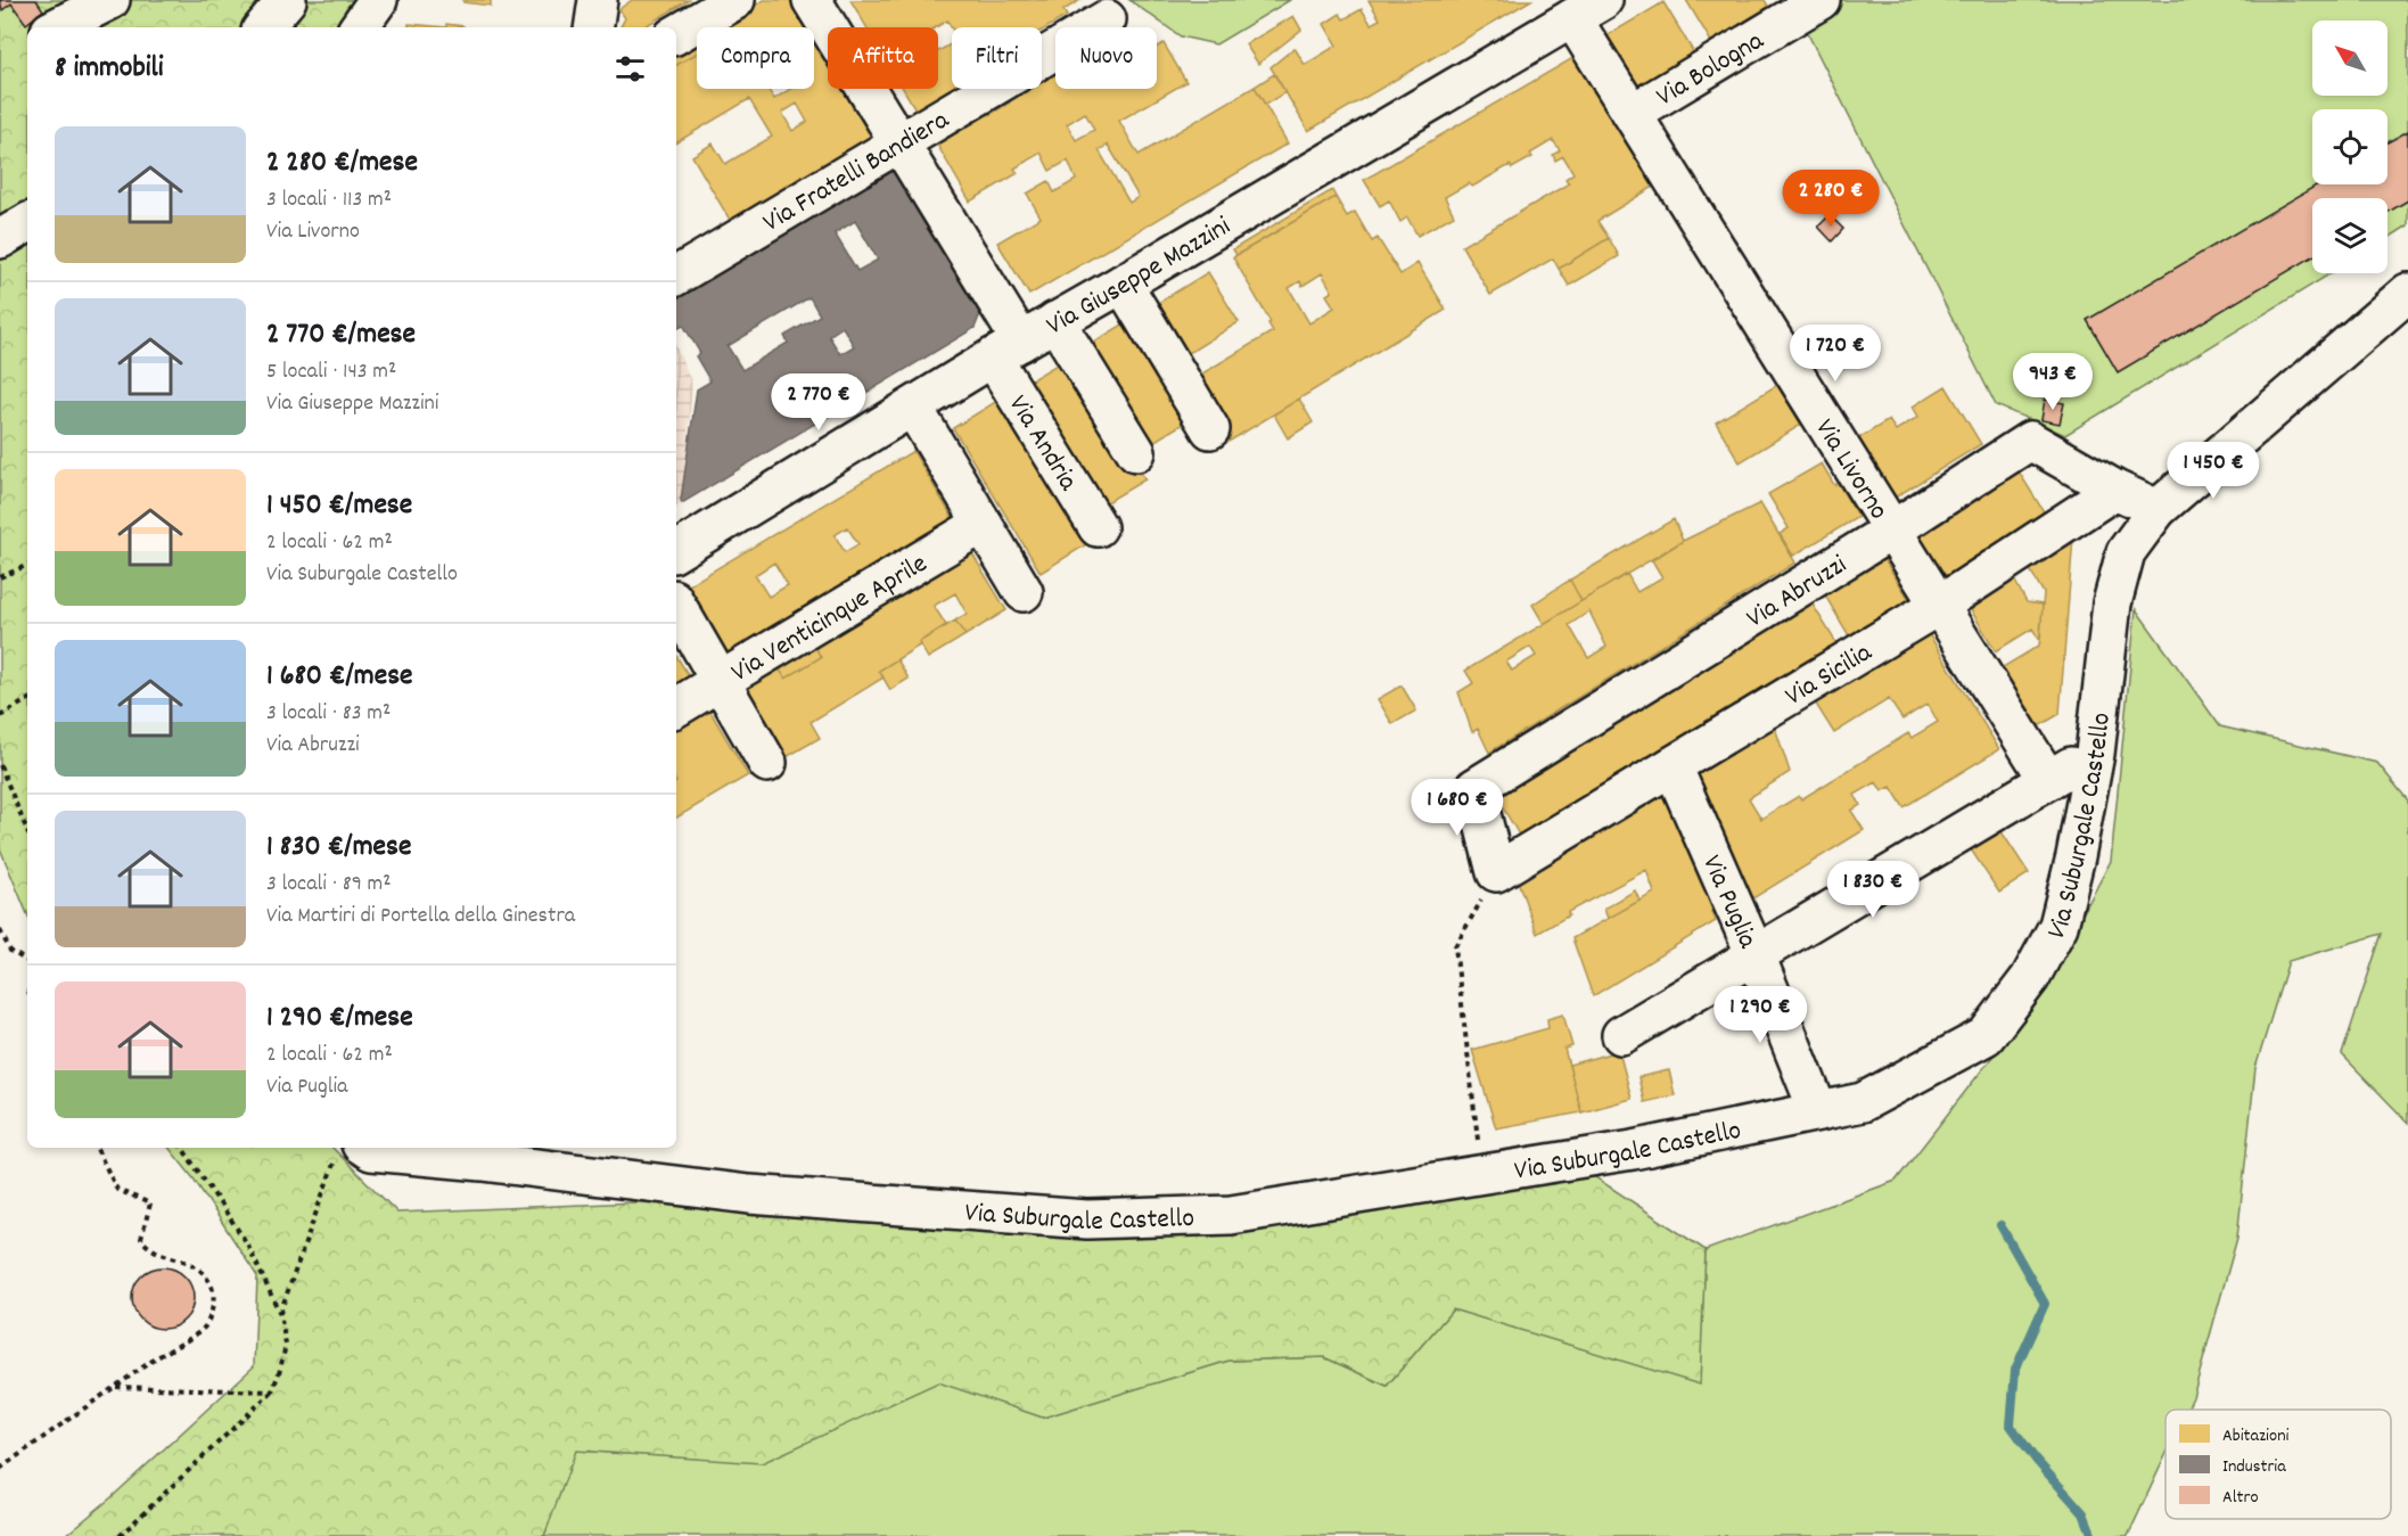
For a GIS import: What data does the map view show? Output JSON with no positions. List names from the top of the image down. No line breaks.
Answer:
{"streets":{"street":["Via Bologna","Via Fratelli Bandiera","Via Giuseppe Mazzini","Via Andria","Via Livorno","Via Abruzzi","Via Venticinque Aprile","Via Sicilia","Via Suburgale Castello","Via Puglia"]},"crossings":[["Via Bologna","Via Livorno"],["Via Fratelli Bandiera","Via Andria"],["Via Giuseppe Mazzini","Via Andria"],["Via Giuseppe Mazzini","Via Livorno"],["Via Livorno","Via Abruzzi"],["Via Livorno","Via Sicilia"],["Via Abruzzi","Via Sicilia"],["Via Sicilia","Via Puglia"],["Via Suburgale Castello","Via Puglia"]],"legend":["Abitazioni","Industria","Altro"],"north":"top left","page":{"chip":["Compra","Affitta","Filtri","Nuovo"],"heading":"8 immobili","list":[{"name":"2 280 €/mese","note":"3 locali · 113 m² · Via Livorno"},{"name":"2 770 €/mese","note":"5 locali · 143 m² · Via Giuseppe Mazzini"},{"name":"1 450 €/mese","note":"2 locali · 62 m² · Via Suburgale Castello"},{"name":"1 680 €/mese","note":"3 locali · 83 m² · Via Abruzzi"},{"name":"1 830 €/mese","note":"3 locali · 89 m² · Via Martiri di Portella della Ginestra"},{"name":"1 290 €/mese","note":"2 locali · 62 m² · Via Puglia"}],"price":["2 280 €","1 720 €","943 €","2 770 €","1 450 €","1 680 €","1 830 €","1 290 €"]}}
